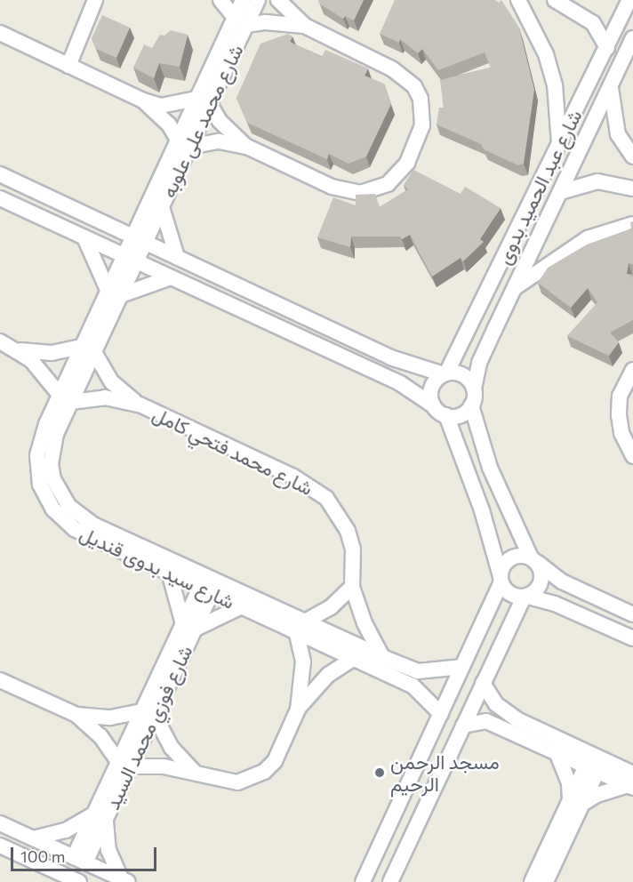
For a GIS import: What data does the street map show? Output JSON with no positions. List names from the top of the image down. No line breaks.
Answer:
{"streets":{"street":["شارع محمد على علوبه","شارع عبد الحميد بدوى","شارع محمد فتحي كامل","شارع سيد بدوى قنديل","شارع فوزي محمد السيد"]},"crossings":[["شارع محمد على علوبه","شارع سيد بدوى قنديل"],["شارع محمد فتحي كامل","شارع سيد بدوى قنديل"],["شارع سيد بدوى قنديل","شارع فوزي محمد السيد"]],"places":["مسجد الرحمن الرحيم"],"scale_bar":"100 m"}
